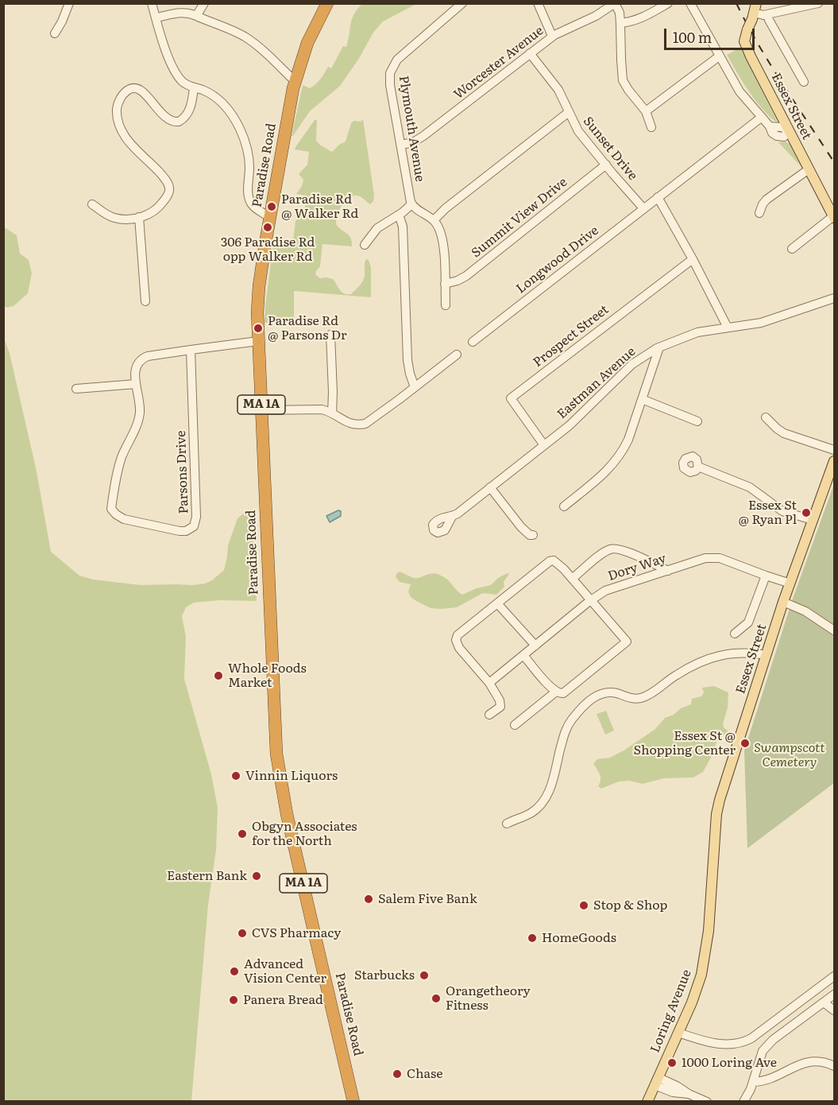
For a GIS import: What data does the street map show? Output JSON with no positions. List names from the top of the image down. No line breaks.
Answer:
{"streets":{"highway":["Paradise Road","MA 1A"],"main road":["Essex Street","Loring Avenue"],"street":["Worcester Avenue","Plymouth Avenue","Sunset Drive","Summit View Drive","Longwood Drive","Prospect Street","Eastman Avenue","Parsons Drive","Dory Way"]},"crossings":[["Worcester Avenue","Plymouth Avenue"],["Worcester Avenue","Sunset Drive"],["Essex Street","Dory Way"],["Essex Street","Loring Avenue"],["Sunset Drive","Summit View Drive"],["Sunset Drive","Longwood Drive"],["Paradise Road","Parsons Drive"],["Prospect Street","Eastman Avenue"]],"parks":["Swampscott Cemetery"],"places":["Paradise Rd @ Walker Rd","306 Paradise Rd opp Walker Rd","Paradise Rd @ Parsons Dr","Essex St @ Ryan Pl","Whole Foods Market","Essex St @ Shopping Center","Vinnin Liquors","Obgyn Associates for the North","Eastern Bank","Salem Five Bank","Stop & Shop","CVS Pharmacy","HomeGoods","Advanced Vision Center","Starbucks","Orangetheory Fitness","Panera Bread","1000 Loring Ave","Chase"],"scale_bar":"100 m"}
